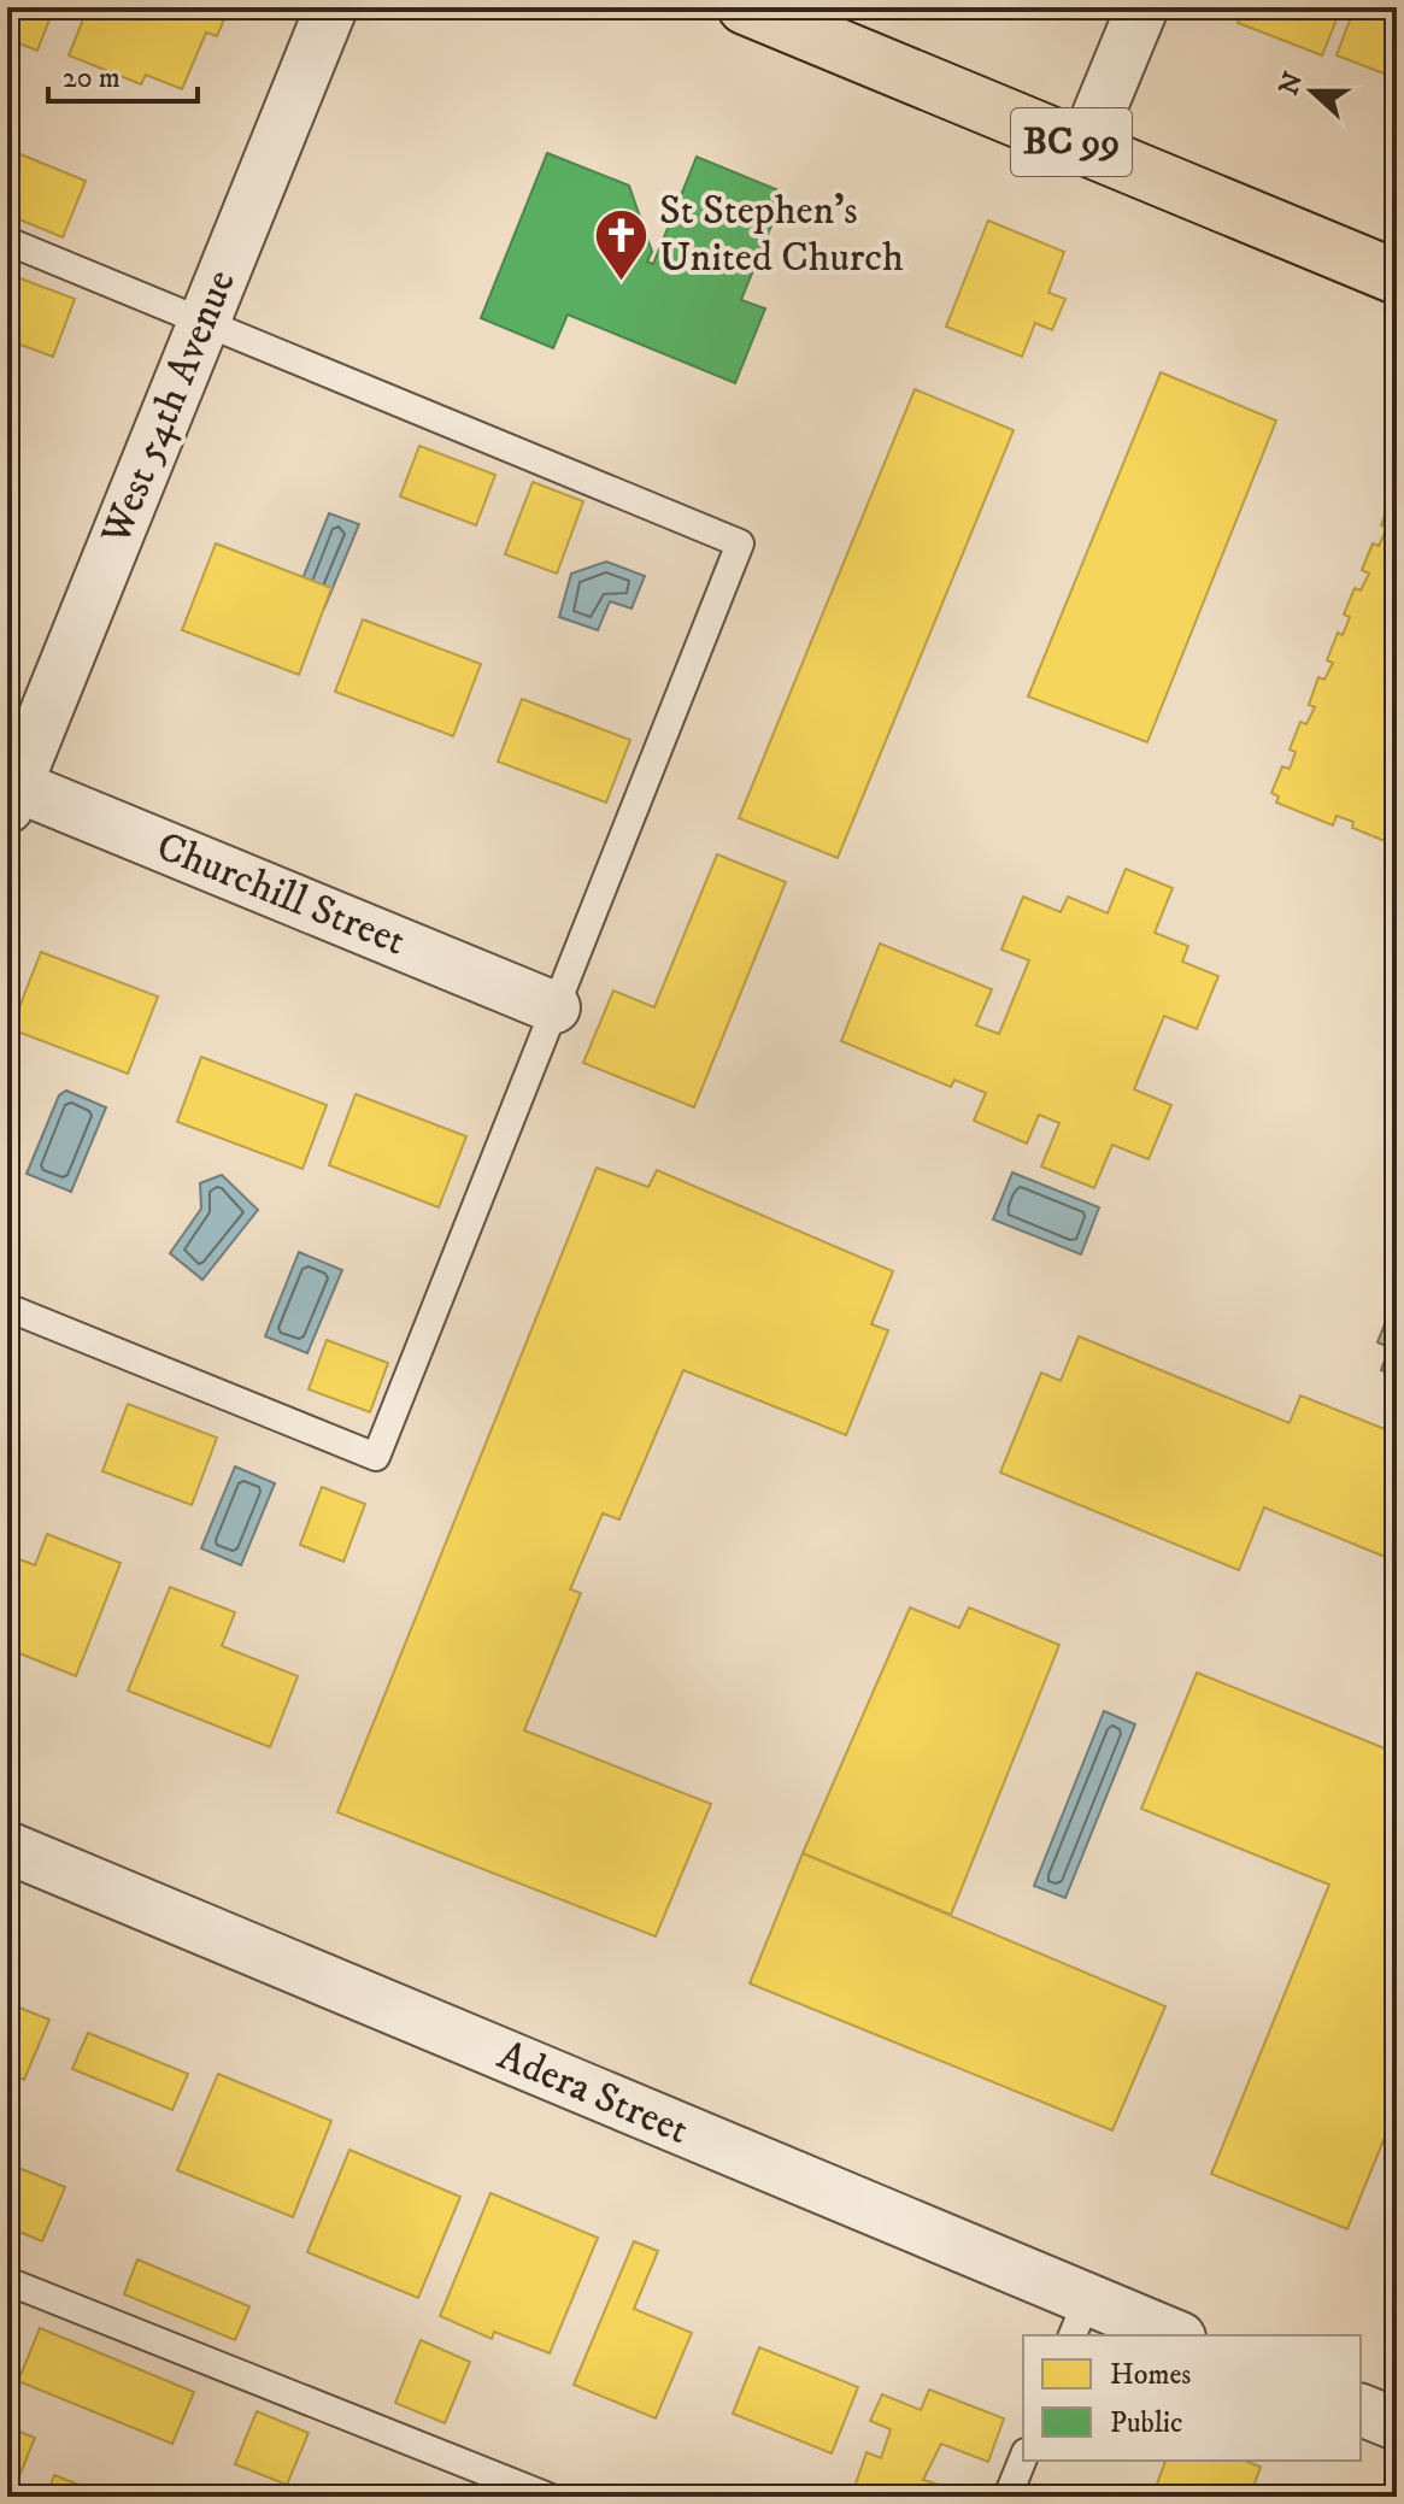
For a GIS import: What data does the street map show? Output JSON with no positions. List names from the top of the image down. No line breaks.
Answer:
{"streets":{"highway":["BC 99"],"street":["West 54th Avenue","Churchill Street","Adera Street"]},"crossings":[["West 54th Avenue","Churchill Street"]],"places":{"church":["St Stephen's United Church"]},"legend":["Homes","Public"],"scale_bar":"20 m","north":"left"}
